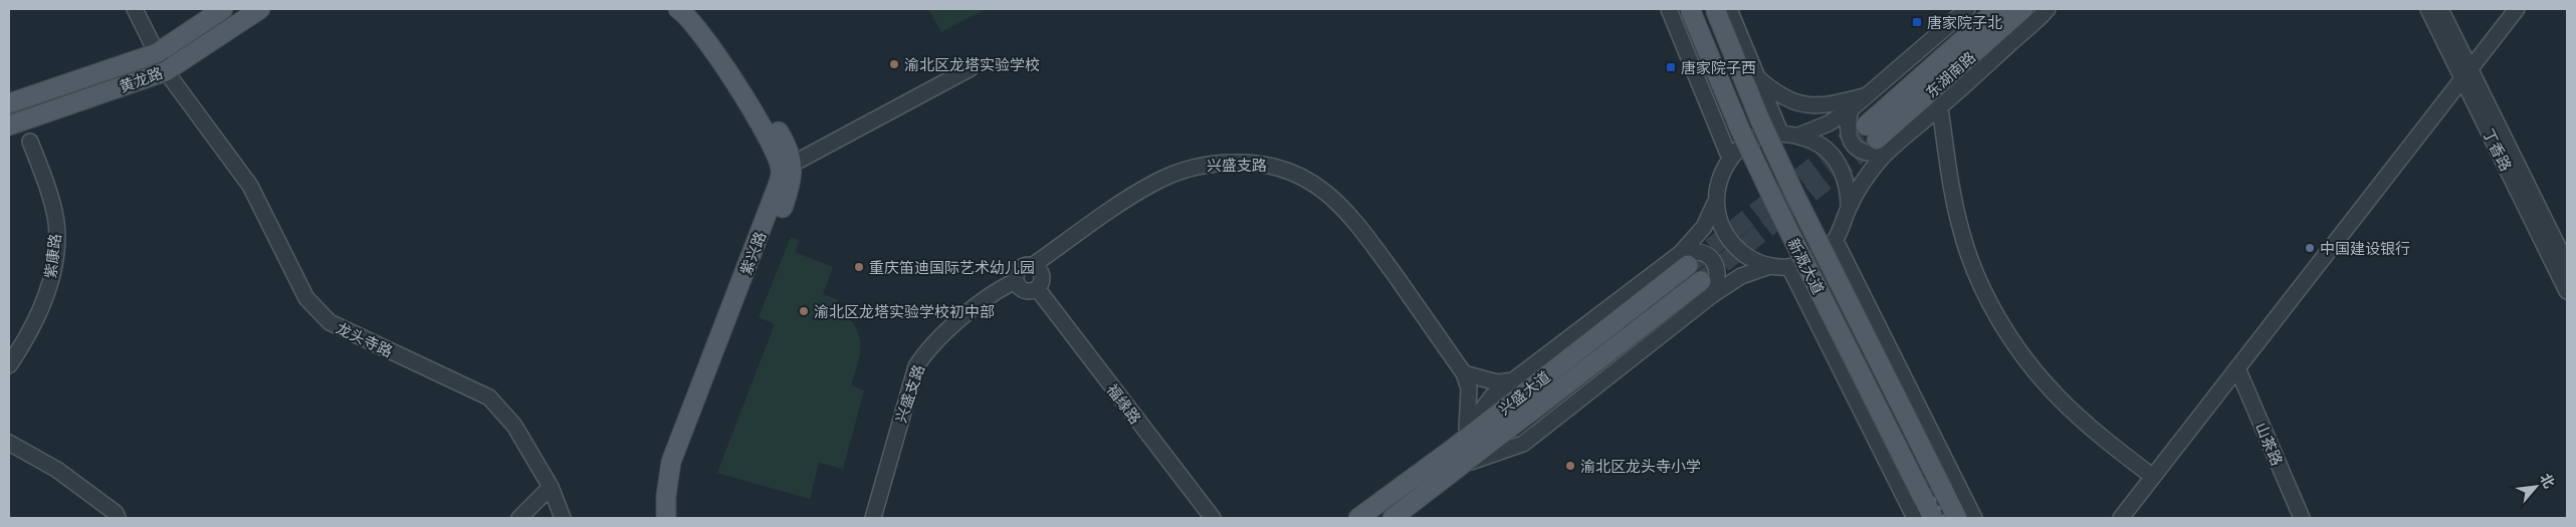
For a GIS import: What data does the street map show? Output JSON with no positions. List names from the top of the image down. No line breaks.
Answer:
{"streets":{"main road":["东湖南路","黄龙路","紫兴路","新溉大道","兴盛大道"],"street":["丁香路","兴盛支路","紫康路","龙头寺路","福缘路","山茶路"]},"crossings":[["黄龙路","龙头寺路"],["兴盛支路","福缘路"]],"places":{"transit":["唐家院子北","唐家院子西"],"other":["渝北区龙塔实验学校","中国建设银行","重庆笛迪国际艺术幼儿园","渝北区龙塔实验学校初中部","渝北区龙头寺小学"]},"north":"top right"}
